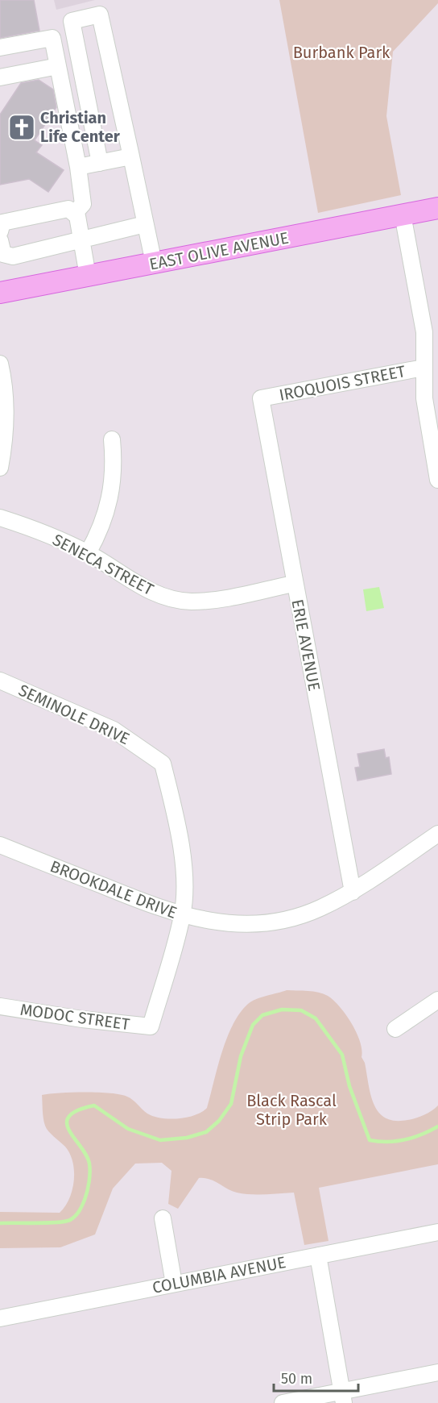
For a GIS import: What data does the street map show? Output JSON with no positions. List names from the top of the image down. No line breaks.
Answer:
{"streets":{"main road":["EAST OLIVE AVENUE"],"street":["IROQUOIS STREET","SENECA STREET","ERIE AVENUE","SEMINOLE DRIVE","BROOKDALE DRIVE","MODOC STREET","COLUMBIA AVENUE"]},"crossings":[["IROQUOIS STREET","ERIE AVENUE"],["SENECA STREET","ERIE AVENUE"],["ERIE AVENUE","BROOKDALE DRIVE"],["SEMINOLE DRIVE","BROOKDALE DRIVE"],["SEMINOLE DRIVE","MODOC STREET"]],"parks":["Burbank Park","Black Rascal Strip Park"],"places":{"church":["Christian Life Center"]},"scale_bar":"50 m"}
